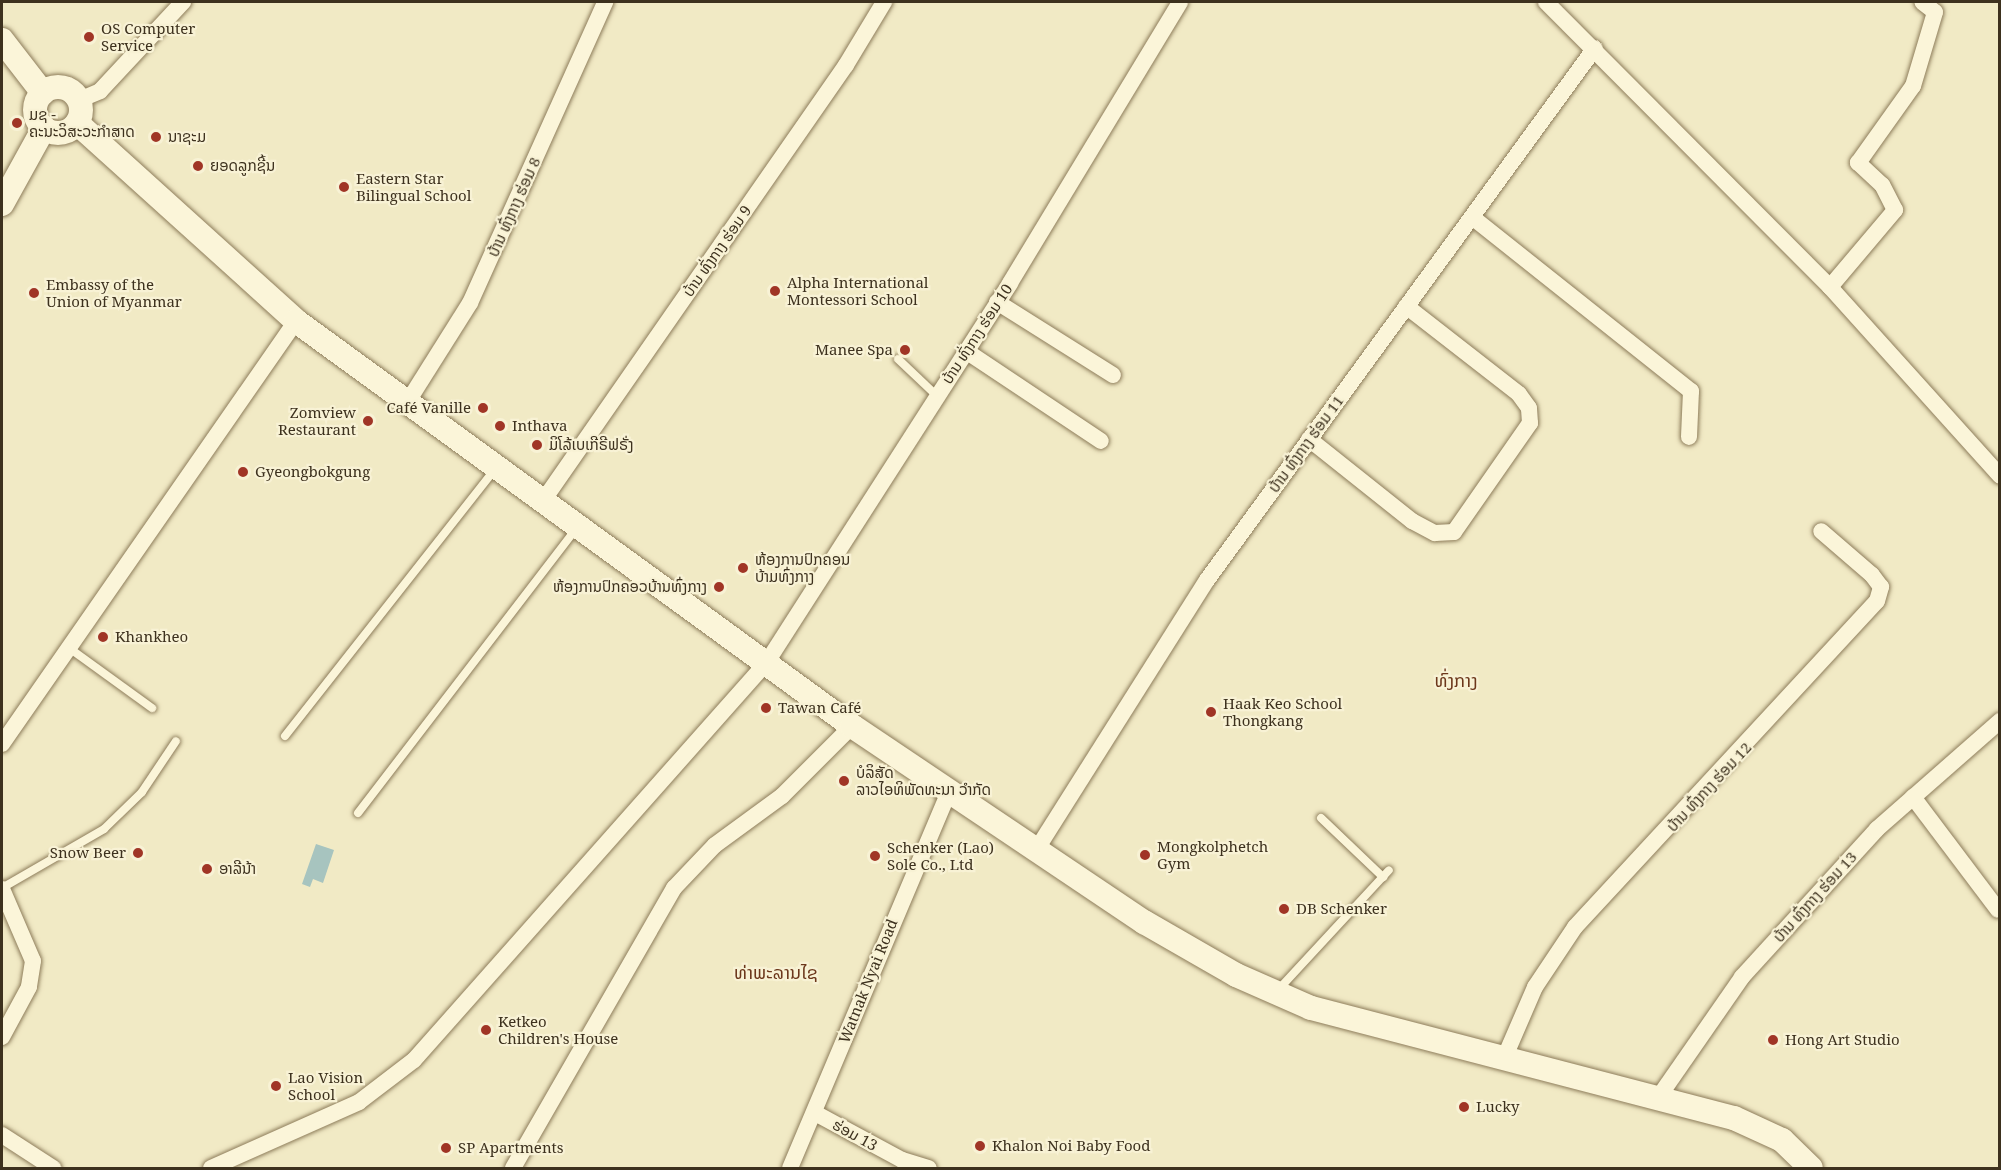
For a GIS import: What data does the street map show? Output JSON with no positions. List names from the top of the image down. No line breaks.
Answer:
{"streets":{"street":["ບ້ານ ທົ່ງກາງ ຮ່ອມ 8","ບ້ານ ທົ່ງກາງ ຮ່ອມ 9","ບ້ານ ທົ່ງກາງ ຮ່ອມ 10","ບ້ານ ທົ່ງກາງ ຮ່ອມ 11","ບ້ານ ທົ່ງກາງ ຮ່ອມ 12","ບ້ານ ທົ່ງກາງ ຮ່ອມ 13","Watnak Nyai Road","ຮ່ອມ 13"]},"crossings":[["Watnak Nyai Road","ຮ່ອມ 13"]],"districts":["ທົ່ງກາງ","ທ່າພະລານໄຊ"],"places":["OS Computer Service","ມຊ - ຄະນະວິສະວະກຳສາດ","ນາຊະມ","ຍອດລູກຊີ້ນ","Eastern Star Bilingual School","Alpha International Montessori School","Embassy of the Union of Myanmar","Manee Spa","Café Vanille","Zomview Restaurant","Inthava","ມິໂລ້ເບເກີຣີຟຣັ່ງ","Gyeongbokgung","ຫ້ອງການປົກຄອນ ບ້າມທົ່ງກາງ","ຫ້ອງການປົກຄອວບ້ານທົ່ງກາງ","Khankheo","Tawan Café","Haak Keo School Thongkang","ບໍລິສັດ ລາວໄອທິພັດທະນາ ວຳກັດ","Snow Beer","Mongkolphetch Gym","Schenker (Lao) Sole Co., Ltd","ອາລີນ້າ","DB Schenker","Ketkeo Children's House","Hong Art Studio","Lao Vision School","Lucky","Khalon Noi Baby Food","SP Apartments"]}
